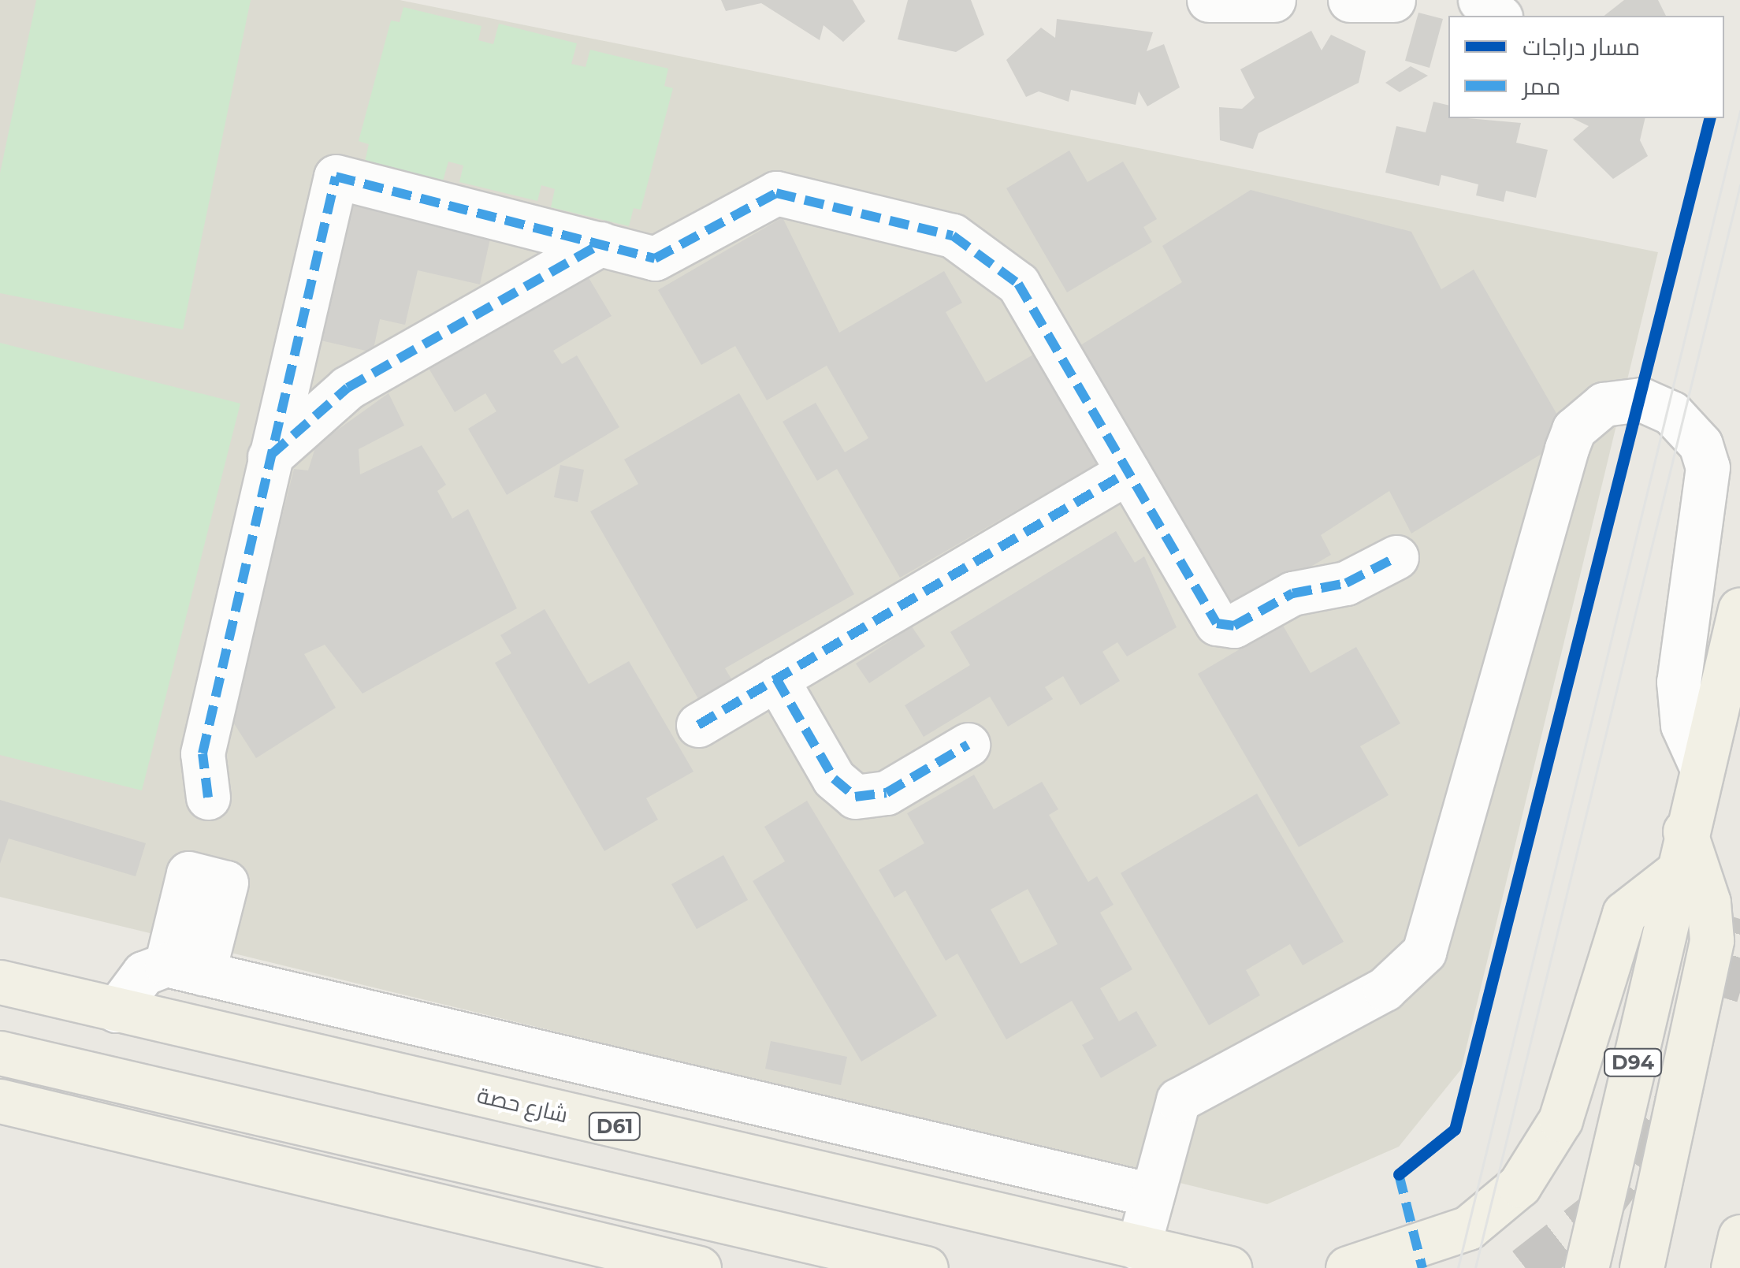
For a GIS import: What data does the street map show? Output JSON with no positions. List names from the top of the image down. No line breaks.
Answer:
{"streets":{"main road":["D94","شارع حصة","D61"]},"legend":["مسار دراجات","ممر"]}
